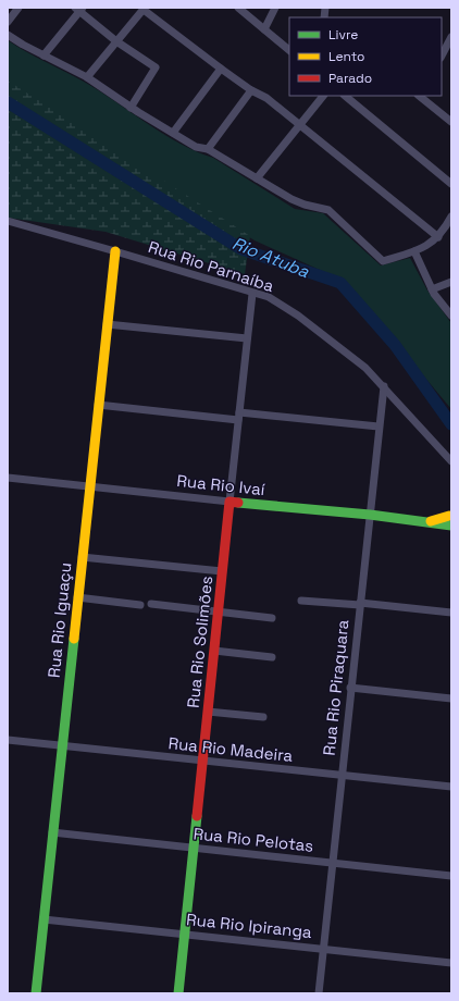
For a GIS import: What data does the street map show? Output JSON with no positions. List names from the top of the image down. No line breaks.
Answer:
{"streets":{"street":["Rua Rio Parnaíba","Rua Rio Ivaí","Rua Rio Iguaçu","Rua Rio Solimões","Rua Rio Piraquara","Rua Rio Madeira","Rua Rio Pelotas","Rua Rio Ipiranga"]},"crossings":[["Rua Rio Parnaíba","Rua Rio Iguaçu"],["Rua Rio Parnaíba","Rua Rio Solimões"],["Rua Rio Parnaíba","Rua Rio Piraquara"],["Rua Rio Ivaí","Rua Rio Iguaçu"],["Rua Rio Ivaí","Rua Rio Solimões"],["Rua Rio Ivaí","Rua Rio Piraquara"],["Rua Rio Iguaçu","Rua Rio Madeira"],["Rua Rio Iguaçu","Rua Rio Pelotas"],["Rua Rio Iguaçu","Rua Rio Ipiranga"],["Rua Rio Solimões","Rua Rio Madeira"],["Rua Rio Solimões","Rua Rio Pelotas"],["Rua Rio Solimões","Rua Rio Ipiranga"],["Rua Rio Piraquara","Rua Rio Madeira"],["Rua Rio Piraquara","Rua Rio Pelotas"],["Rua Rio Piraquara","Rua Rio Ipiranga"]],"water":["Rio Atuba"],"legend":["Livre","Lento","Parado"]}
